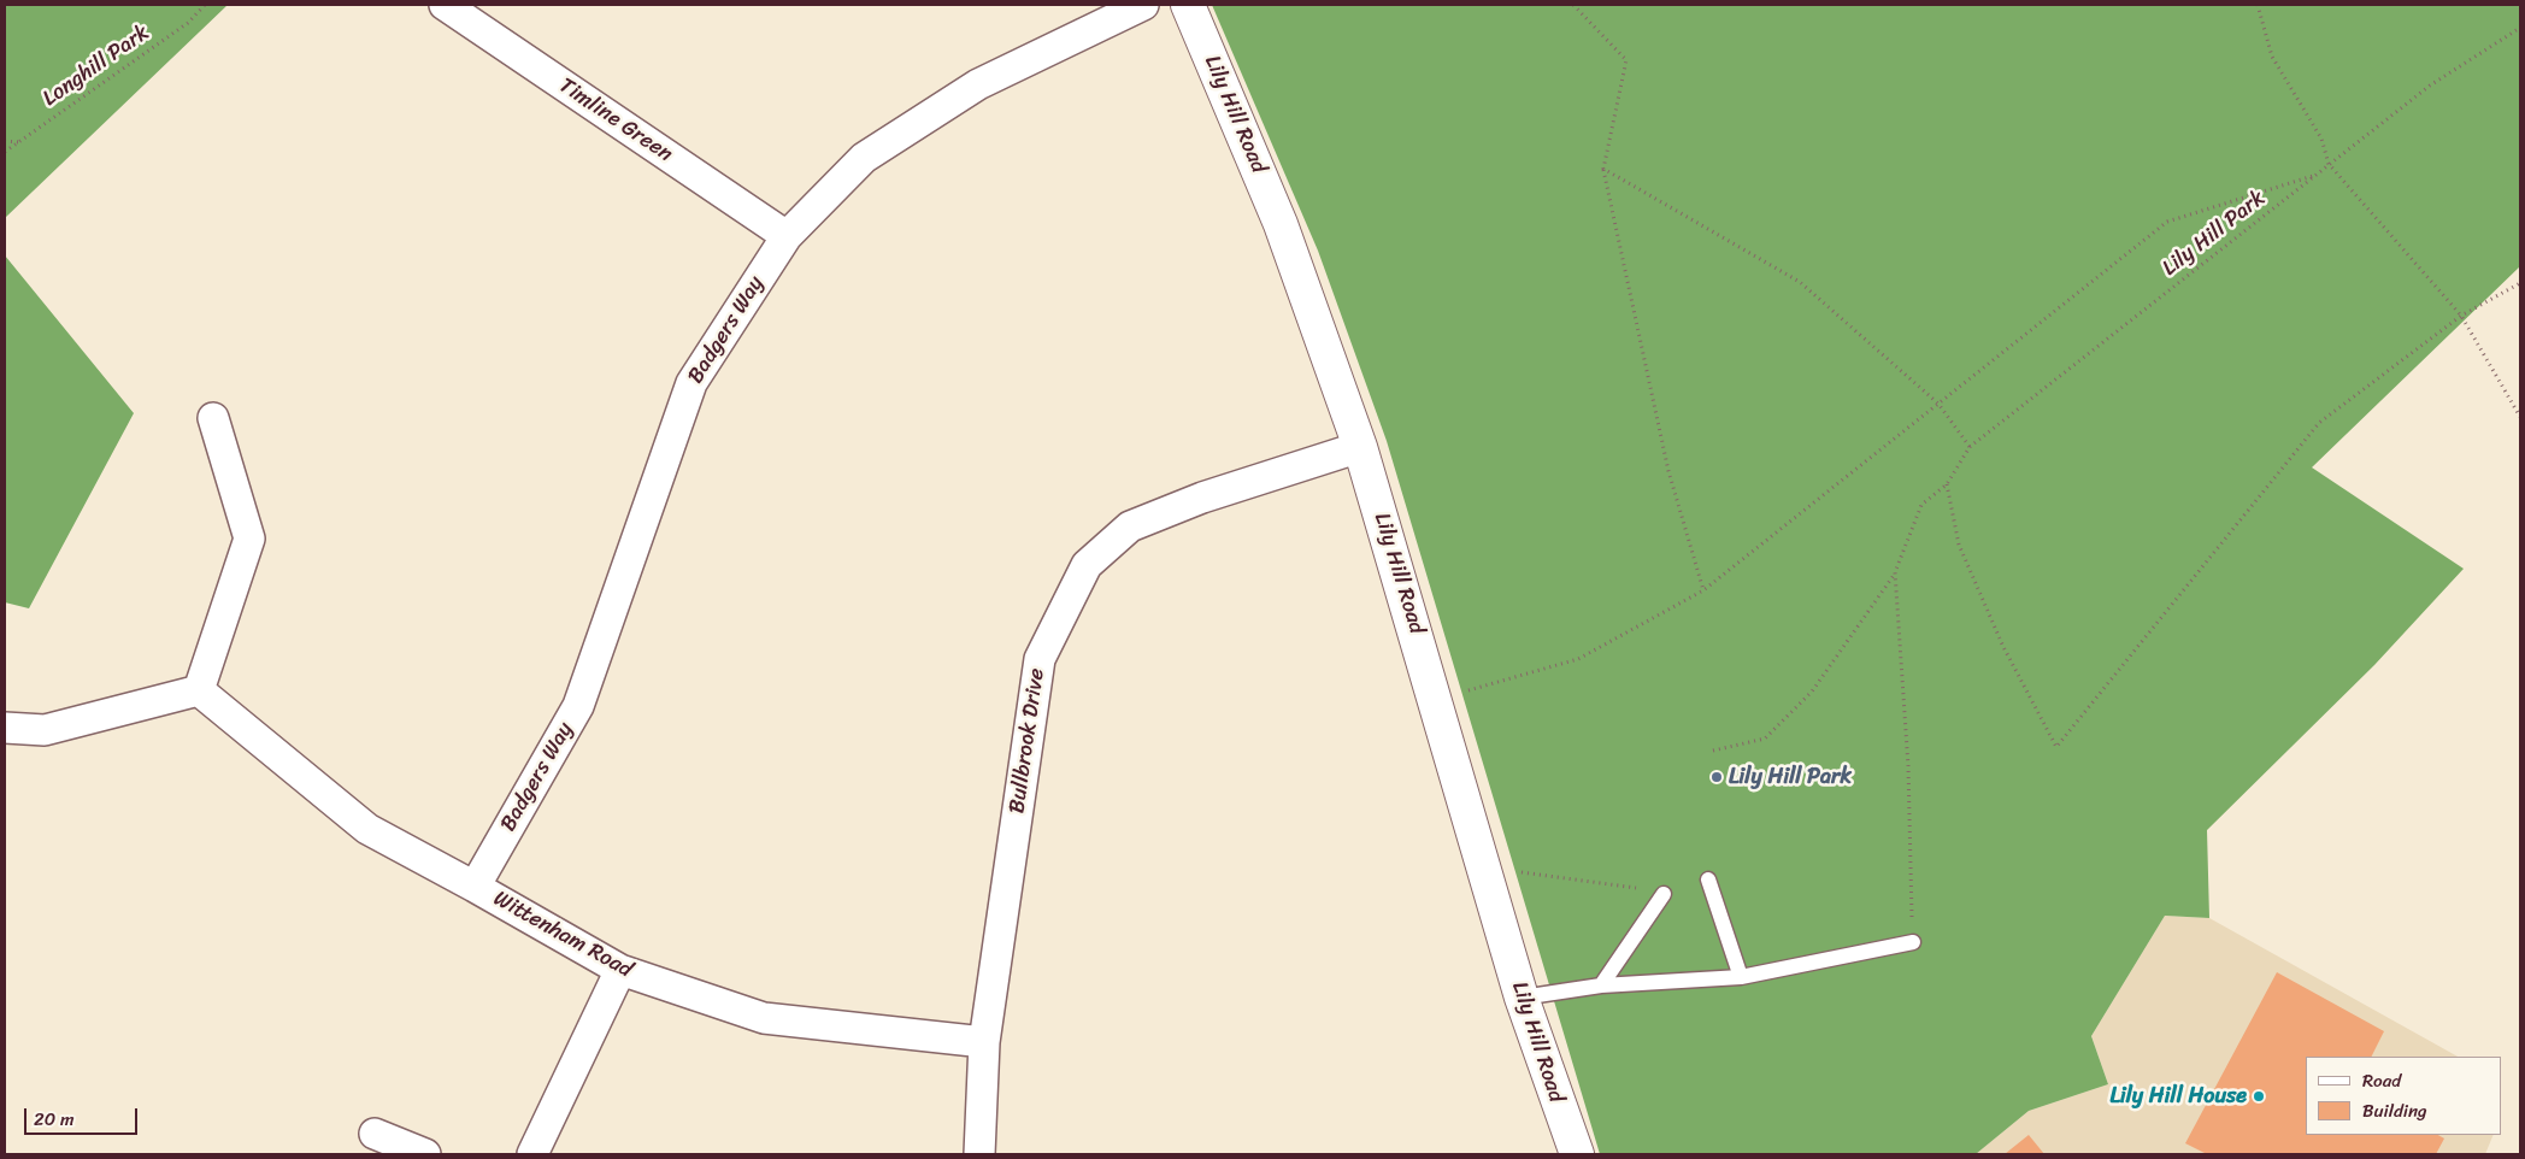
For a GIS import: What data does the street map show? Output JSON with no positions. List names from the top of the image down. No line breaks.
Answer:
{"streets":{"street":["Lily Hill Road","Timline Green","Badgers Way","Bullbrook Drive","Wittenham Road"],"path":["Longhill Park","Lily Hill Park"]},"crossings":[["Lily Hill Road","Bullbrook Drive"],["Timline Green","Badgers Way"],["Badgers Way","Wittenham Road"],["Bullbrook Drive","Wittenham Road"]],"places":["Lily Hill Park","Lily Hill House"],"legend":["Road","Building"],"scale_bar":"20 m"}
